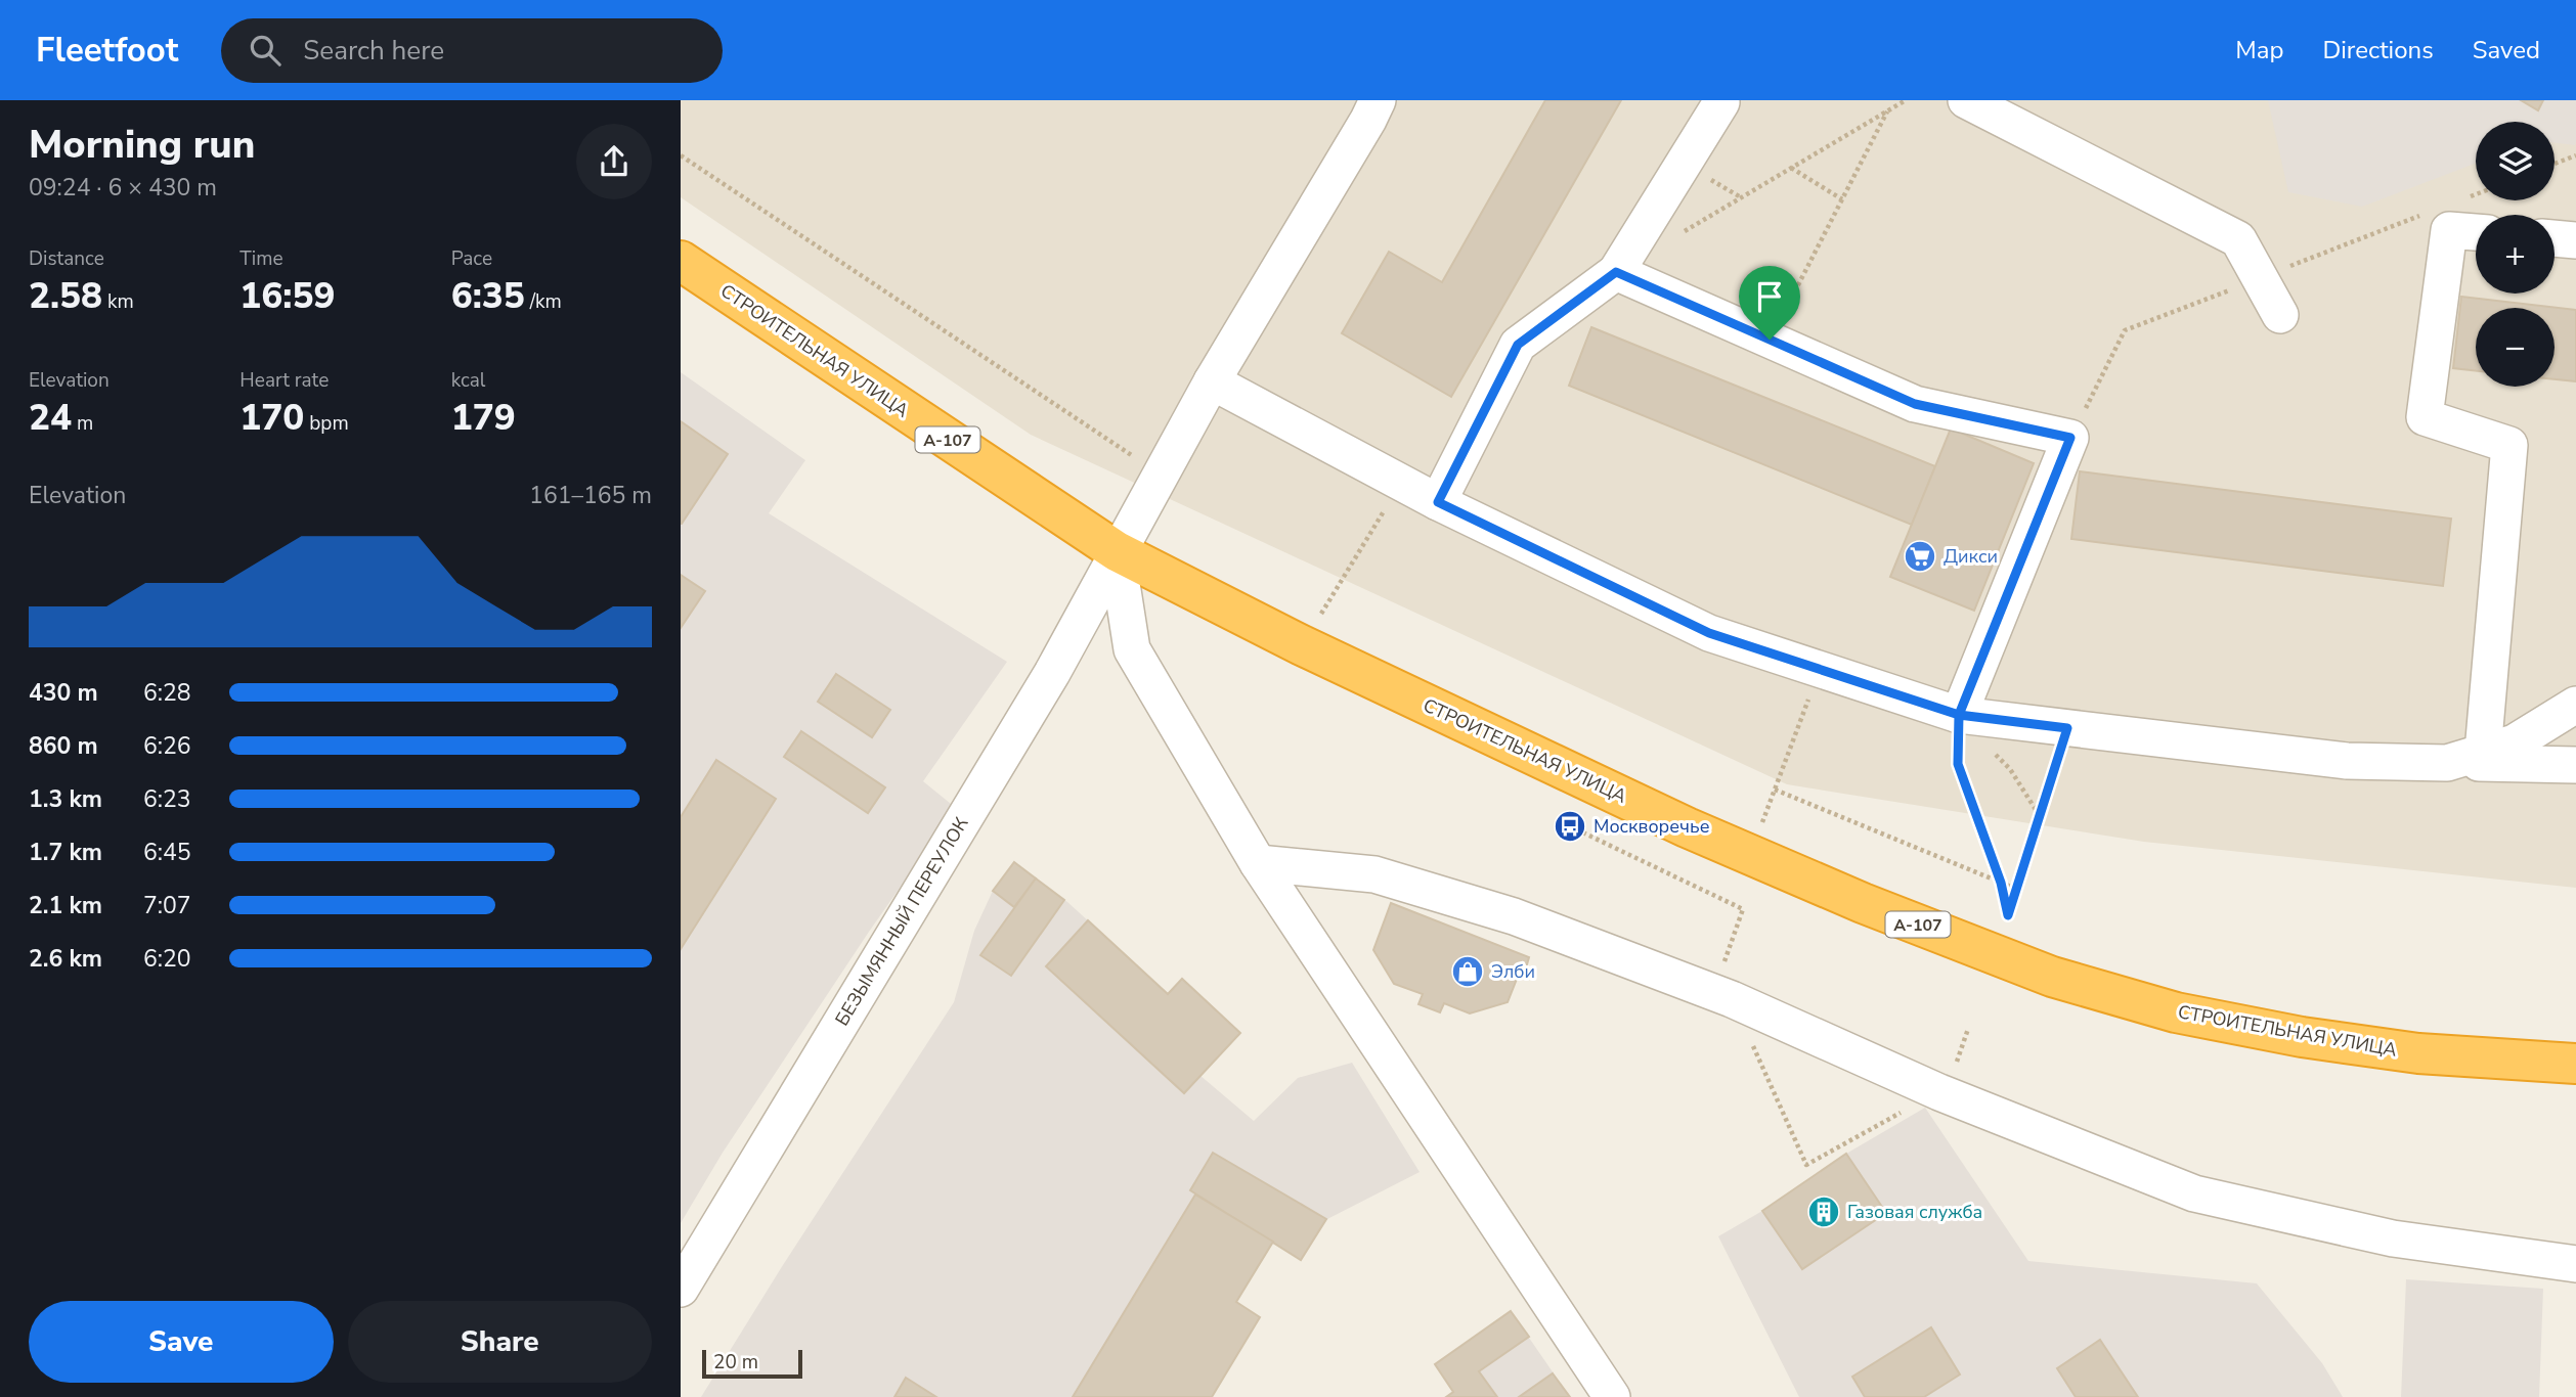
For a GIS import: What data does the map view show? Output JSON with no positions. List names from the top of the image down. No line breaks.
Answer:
{"streets":{"highway":["СТРОИТЕЛЬНАЯ УЛИЦА","А-107"],"street":["БЕЗЫМЯННЫЙ ПЕРЕУЛОК"]},"crossings":[["СТРОИТЕЛЬНАЯ УЛИЦА","БЕЗЫМЯННЫЙ ПЕРЕУЛОК"]],"places":{"supermarket":["Дикси"],"bus stop":["Москворечье"],"shop":["Элби"],"building":["Газовая служба"]},"scale_bar":"20 m","page":{"header":"Fleetfoot","search":"Search here","nav":["Map","Directions","Saved"],"heading":["Morning run","09:24 · 6 × 430 m"],"map_buttons":["+","−"],"stats":[["Distance","2.58 km"],["Time","16:59"],["Pace","6:35 /km"],["Elevation","24 m"],["Heart rate","170 bpm"],["kcal","179"]],"chart":["Elevation","161–165 m"],"list":[{"name":"430 m","note":"6:28"},{"name":"860 m","note":"6:26"},{"name":"1.3 km","note":"6:23"},{"name":"1.7 km","note":"6:45"},{"name":"2.1 km","note":"7:07"},{"name":"2.6 km","note":"6:20"}],"buttons":["Save","Share"],"scale":"20 m"}}
